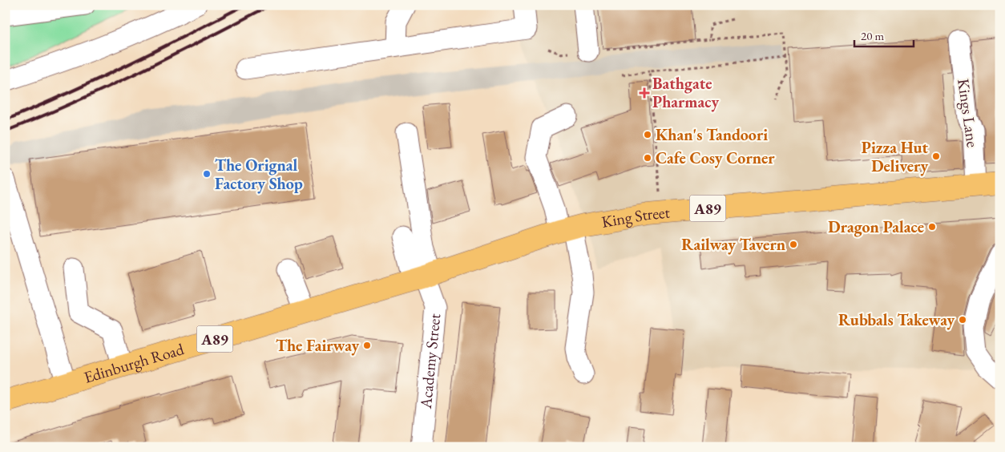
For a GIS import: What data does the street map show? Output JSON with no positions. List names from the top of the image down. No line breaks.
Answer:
{"streets":{"main road":["A89","King Street","Edinburgh Road"],"street":["Kings Lane","Academy Street"]},"crossings":[["Kings Lane","King Street"],["King Street","Academy Street"],["King Street","Edinburgh Road"],["Academy Street","Edinburgh Road"]],"places":{"health":["Bathgate Pharmacy"],"other":["Khan's Tandoori","Pizza Hut Delivery","Cafe Cosy Corner","The Orignal Factory Shop","Dragon Palace","Railway Tavern","Rubbals Takeway","The Fairway"]},"scale_bar":"20 m"}
